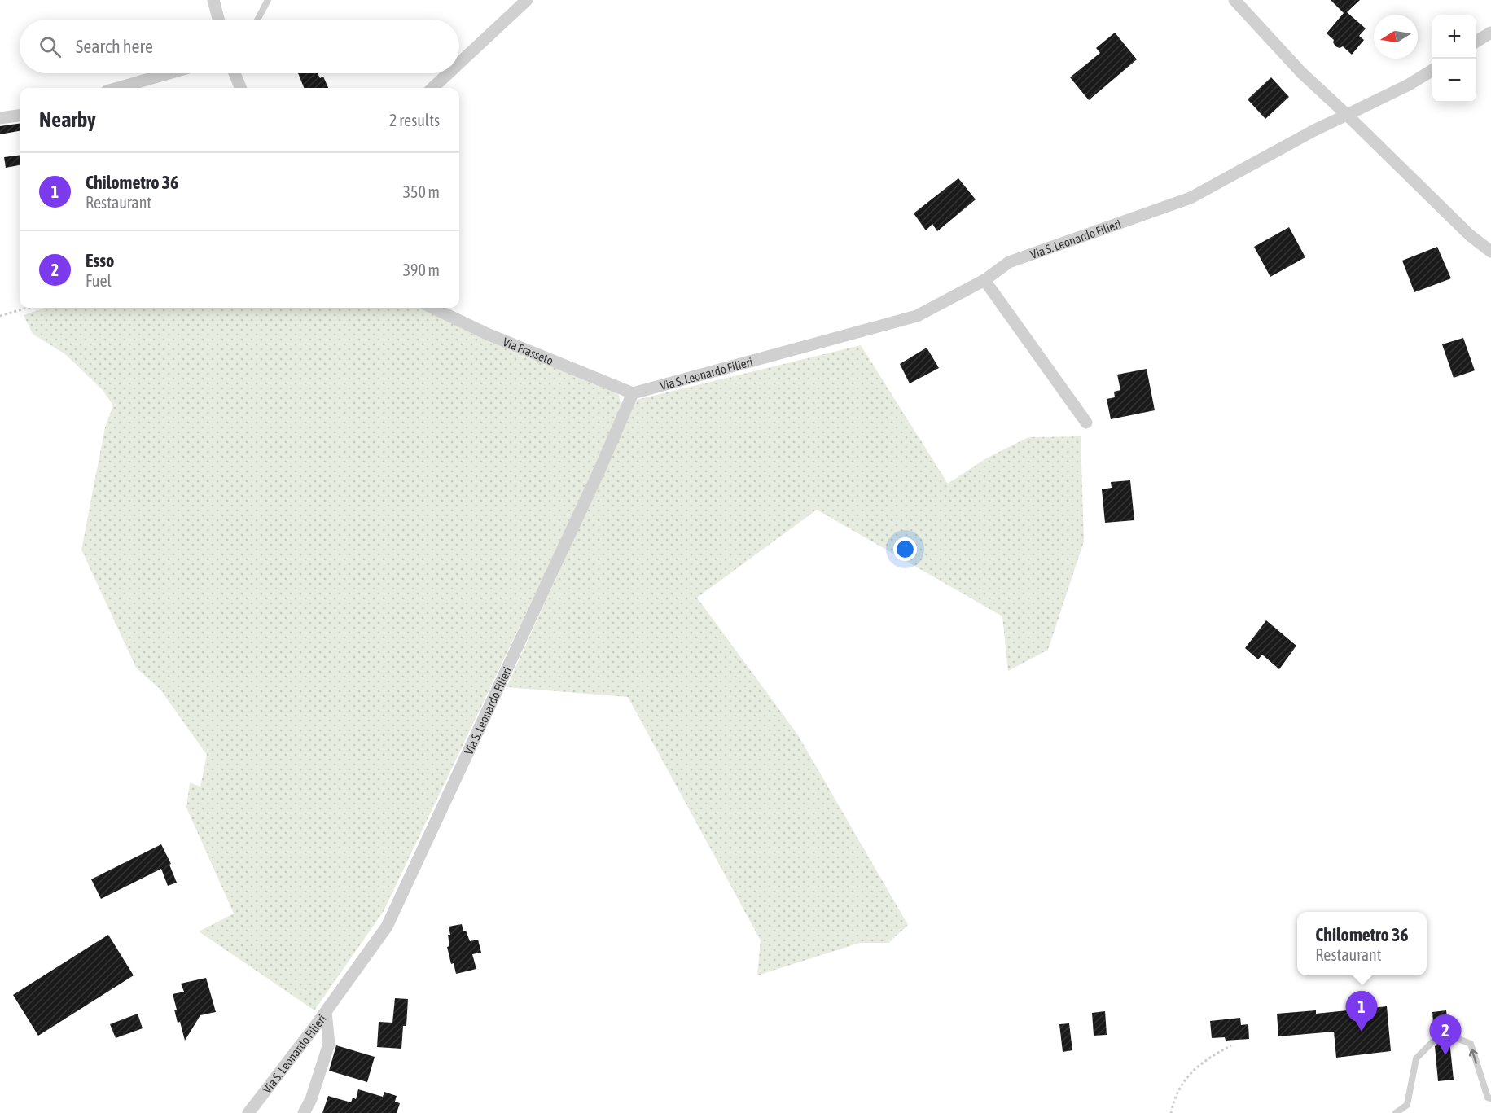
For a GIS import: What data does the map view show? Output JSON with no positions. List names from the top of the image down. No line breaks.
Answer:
{"streets":{"street":["Via S. Leonardo Filieri","Via Frasseto"]},"crossings":[["Via S. Leonardo Filieri","Via Frasseto"]],"north":"left","page":{"map_buttons":["+","−"],"search":"Search here","heading":["Nearby","2 results"],"list":[{"mark":"1","name":"Chilometro 36","note":"Restaurant","value":"350 m"},{"mark":"2","name":"Esso","note":"Fuel","value":"390 m"}],"popup":["Chilometro 36","Restaurant"],"pins":["1","2"]}}
